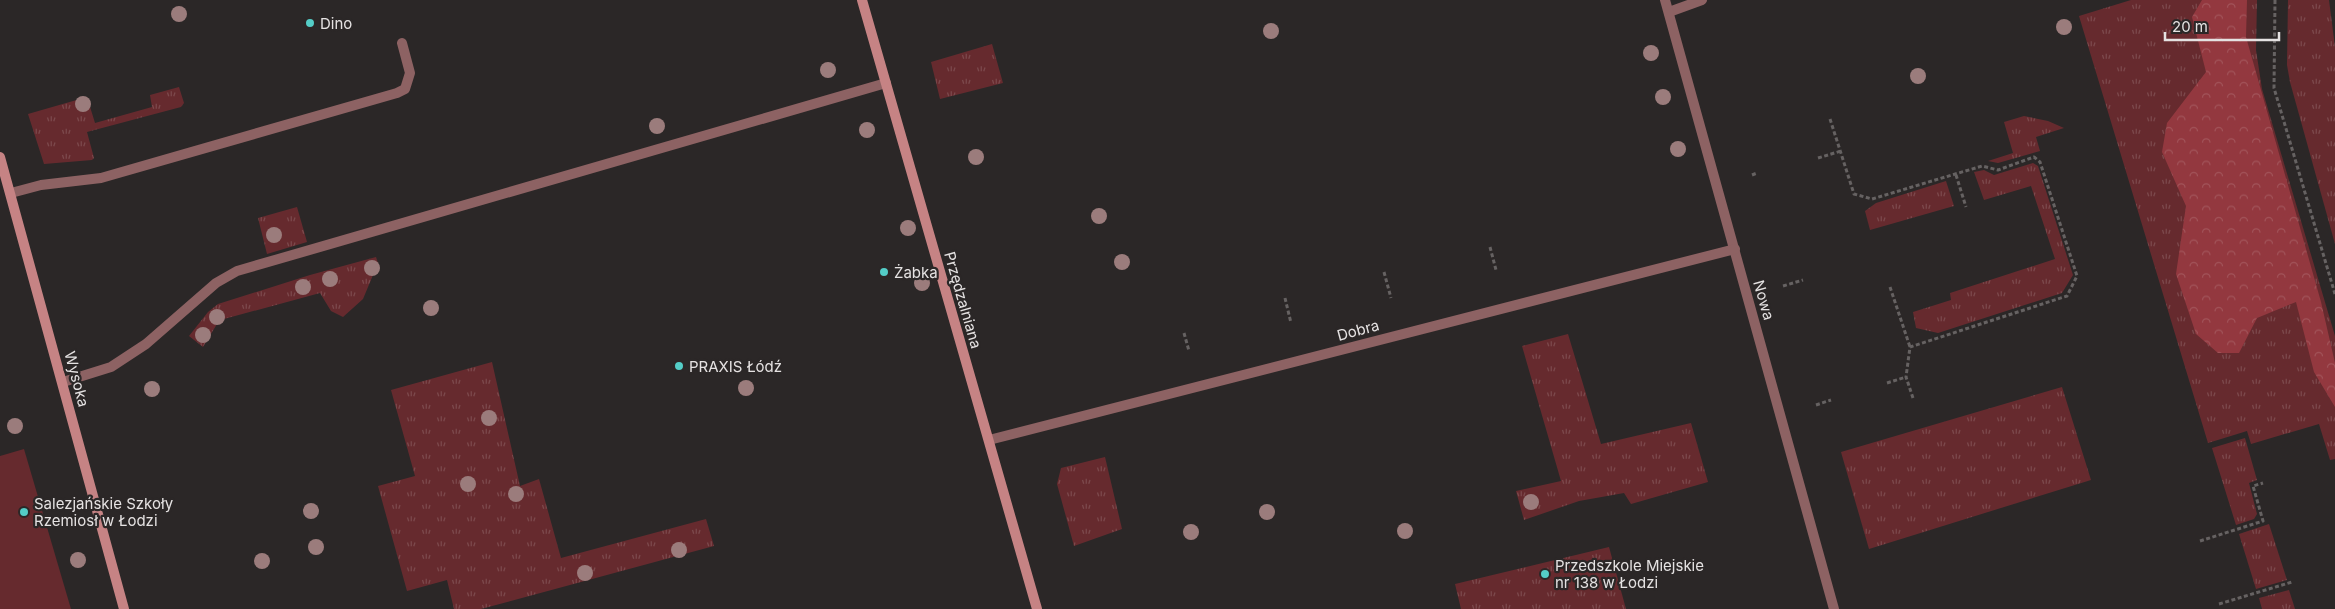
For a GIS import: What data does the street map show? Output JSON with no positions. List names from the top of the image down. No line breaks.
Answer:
{"streets":{"street":["Przędzalniana","Nowa","Dobra","Wysoka"]},"crossings":[["Przędzalniana","Dobra"],["Nowa","Dobra"]],"places":["Dino","Żabka","PRAXIS Łódź","Salezjańskie Szkoły Rzemiosł w Łodzi","Przedszkole Miejskie nr 138 w Łodzi"],"scale_bar":"20 m"}
